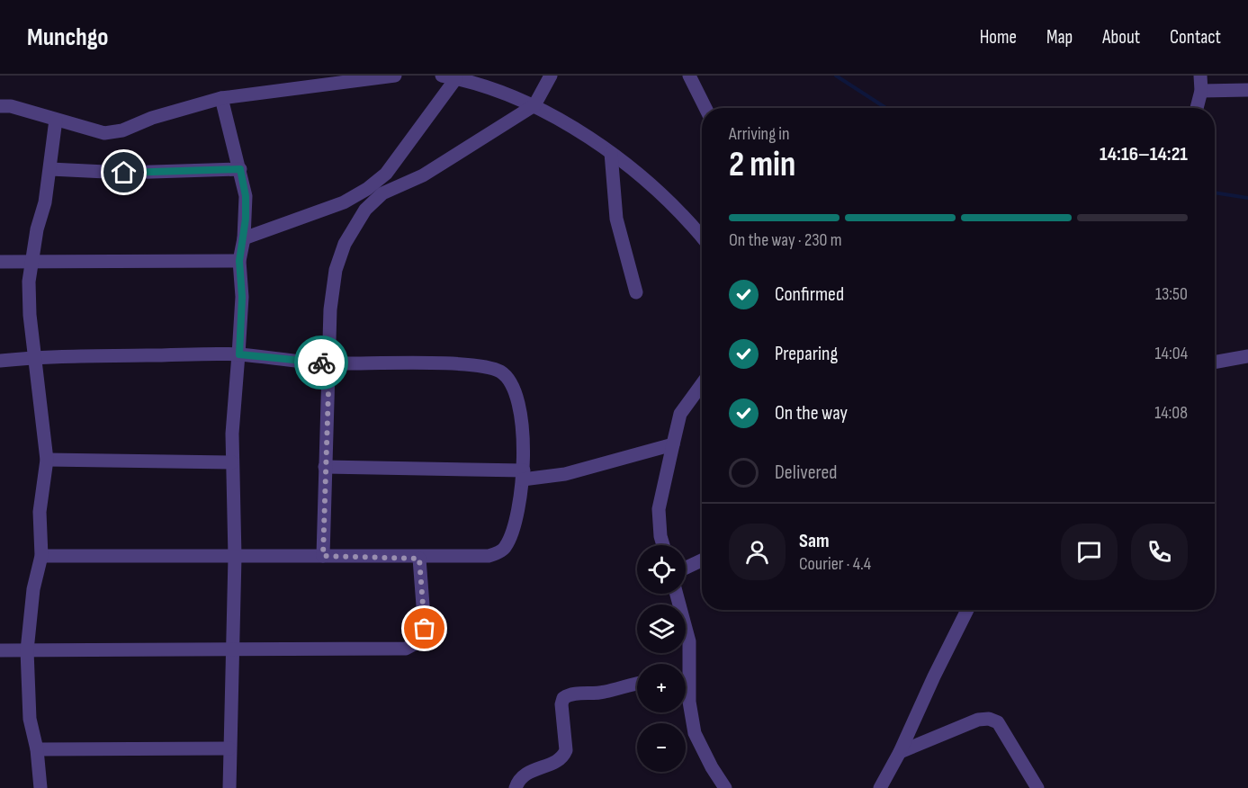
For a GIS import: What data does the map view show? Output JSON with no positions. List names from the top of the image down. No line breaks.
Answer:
{"page":{"header":"Munchgo","nav":["Home","Map","About","Contact"],"heading":["2 min","Arriving in","14:16–14:21"],"panel":["Sam","Courier · 4.4"],"bar":"On the way · 230 m","list":[["Confirmed","13:50"],["Preparing","14:04"],["On the way","14:08"],"Delivered"],"map_buttons":["+","−"]}}
